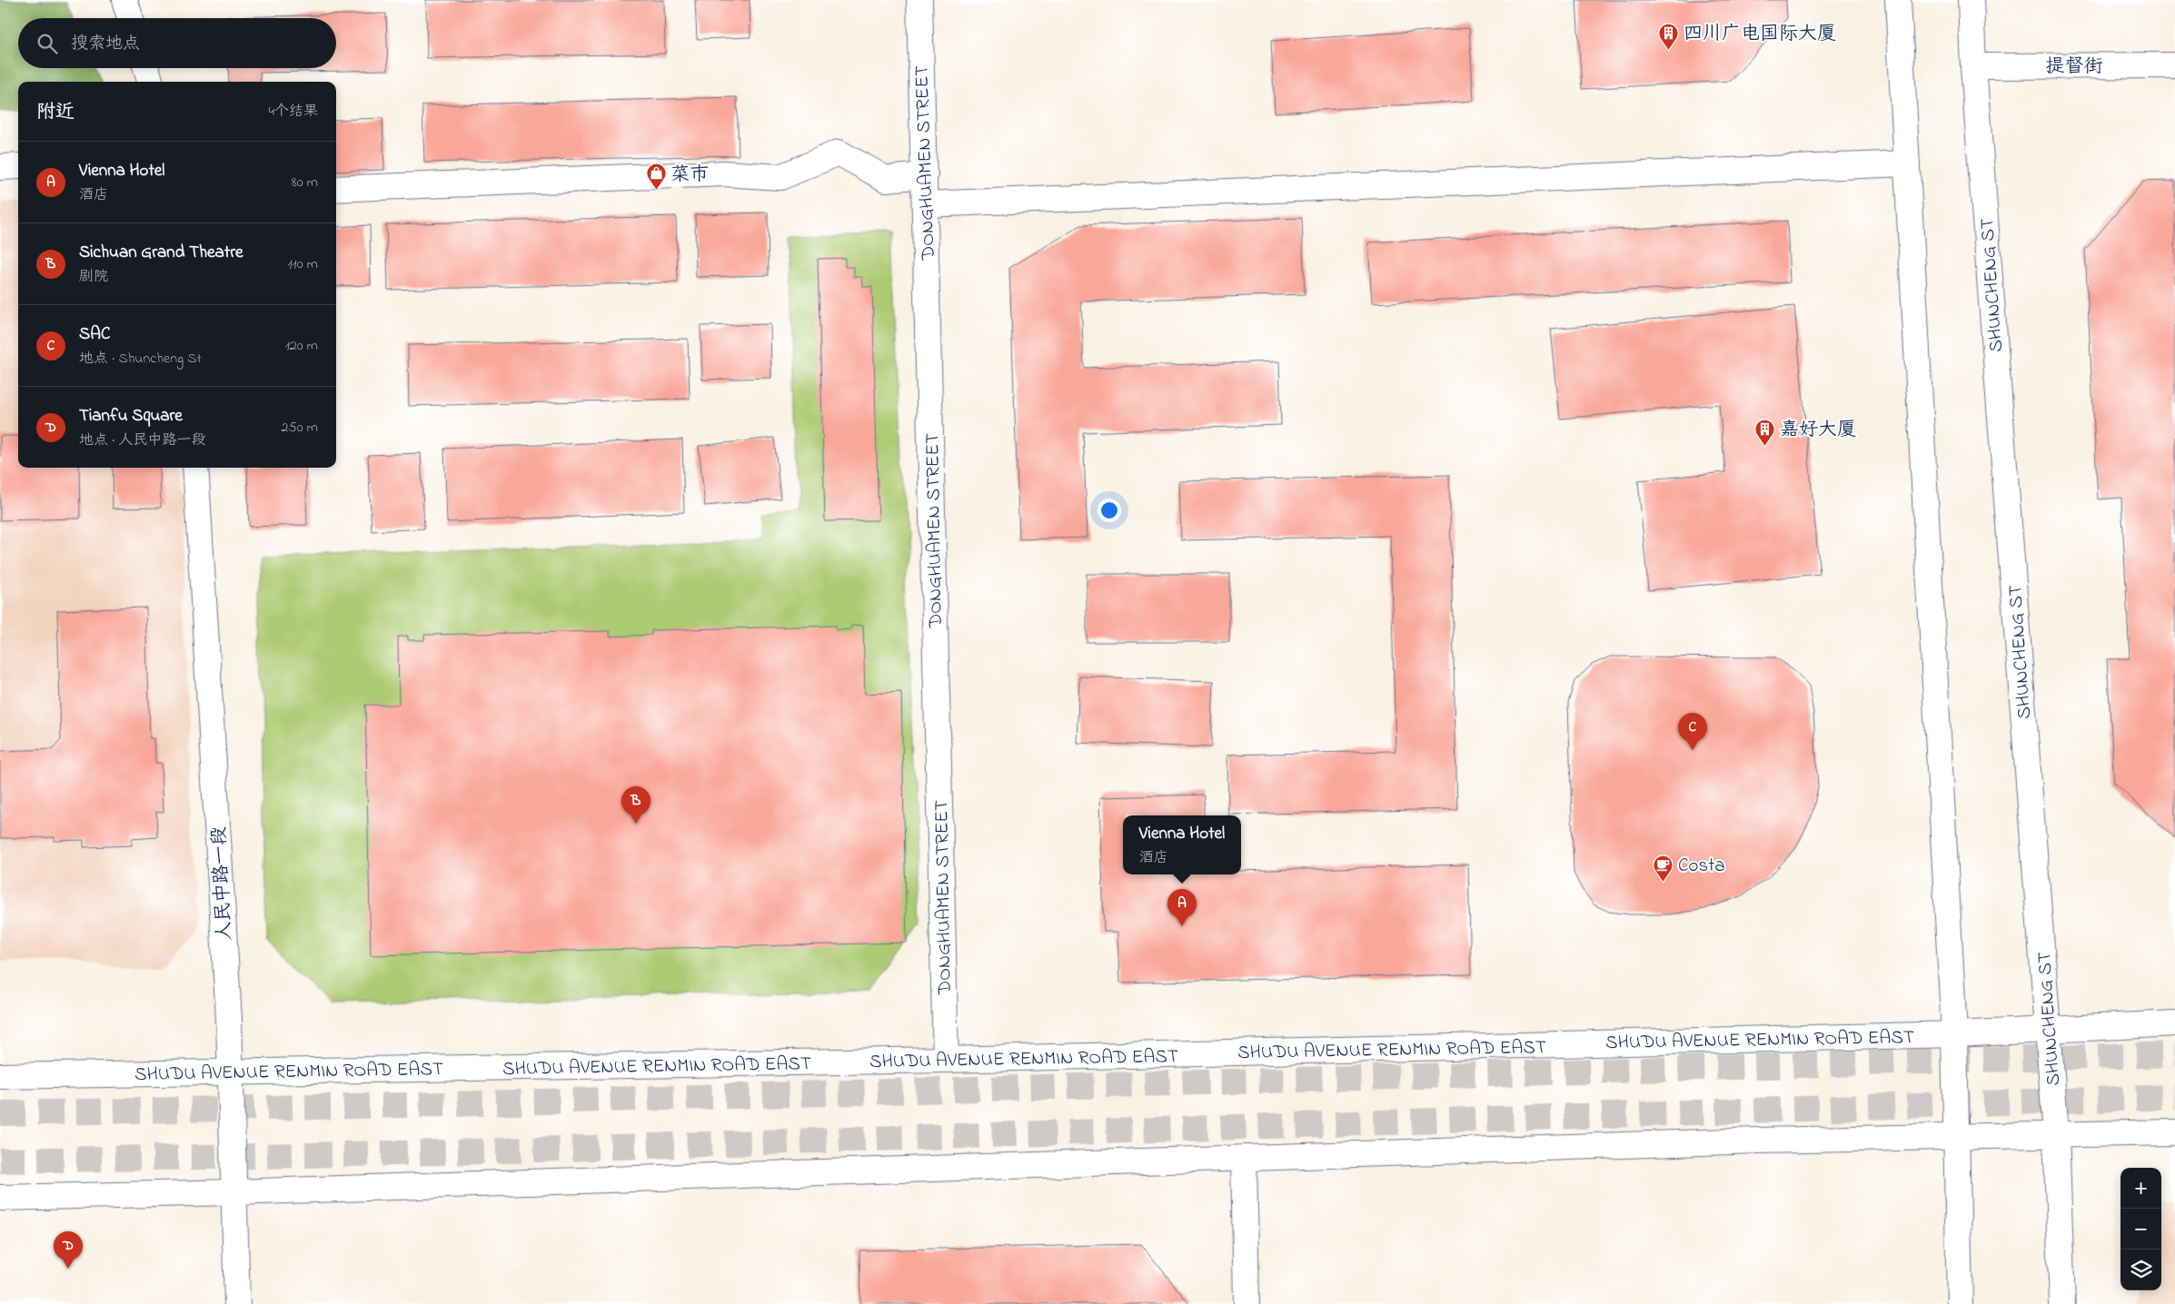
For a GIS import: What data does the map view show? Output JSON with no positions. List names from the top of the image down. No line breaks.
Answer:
{"streets":{"main road":["提督街","DONGHUAMEN STREET","SHUNCHENG ST","人民中路一段","SHUDU AVENUE RENMIN ROAD EAST"]},"crossings":[["提督街","SHUNCHENG ST"],["DONGHUAMEN STREET","SHUDU AVENUE RENMIN ROAD EAST"],["SHUNCHENG ST","SHUDU AVENUE RENMIN ROAD EAST"],["人民中路一段","SHUDU AVENUE RENMIN ROAD EAST"]],"places":{"building":["四川广电国际大厦","嘉好大厦"],"shop":["菜市"],"cafe":["Costa"]},"page":{"search":"搜索地点","heading":["附近","4个结果"],"list":[{"mark":"A","name":"Vienna Hotel","note":"酒店","value":"80 m"},{"mark":"B","name":"Sichuan Grand Theatre","note":"剧院","value":"110 m"},{"mark":"C","name":"SAC","note":"地点 · Shuncheng St","value":"120 m"},{"mark":"D","name":"Tianfu Square","note":"地点 · 人民中路一段","value":"250 m"}],"pins":["C","B","A","D"],"popup":["Vienna Hotel","酒店"],"map_buttons":["+","−"]}}
